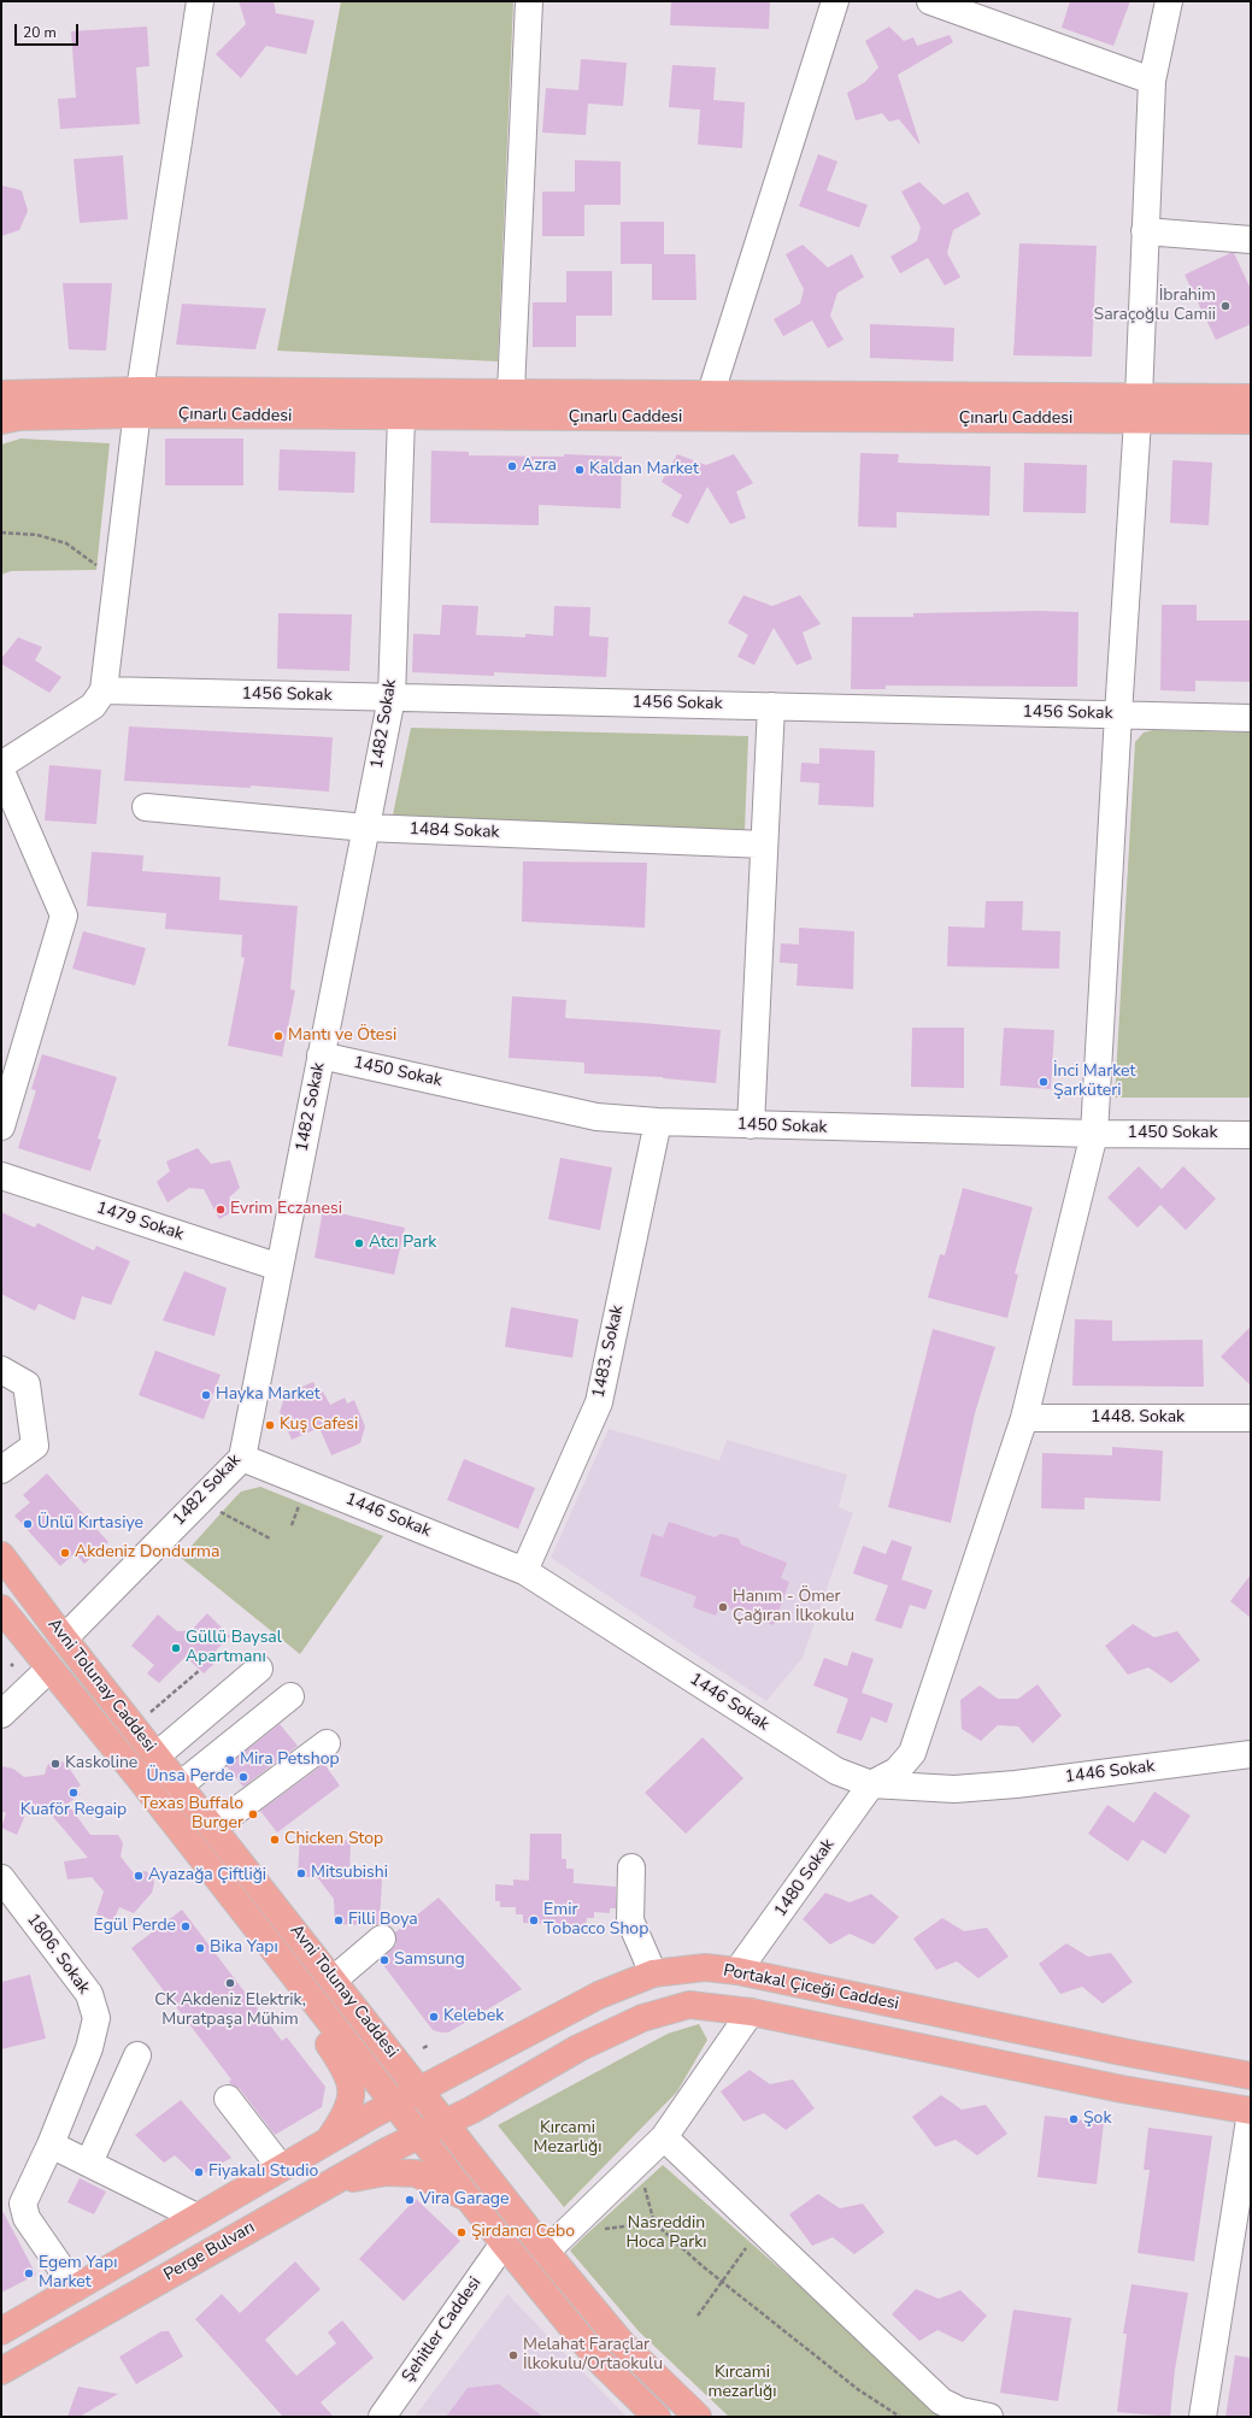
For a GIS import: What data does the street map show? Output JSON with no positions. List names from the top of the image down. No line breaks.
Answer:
{"streets":{"main road":["Çınarlı Caddesi","Avni Tolunay Caddesi","Portakal Çiceği Caddesi","Perge Bulvarı"],"street":["1456 Sokak","1482 Sokak","1484 Sokak","1450 Sokak","1479 Sokak","1483. Sokak","1448. Sokak","1446 Sokak","1480 Sokak","1806. Sokak","Şehitler Caddesi"]},"crossings":[["Çınarlı Caddesi","1482 Sokak"],["1456 Sokak","1482 Sokak"],["1482 Sokak","1484 Sokak"],["1482 Sokak","1450 Sokak"],["1482 Sokak","1479 Sokak"],["1482 Sokak","1446 Sokak"],["1482 Sokak","Avni Tolunay Caddesi"],["1450 Sokak","1483. Sokak"],["1483. Sokak","1446 Sokak"],["1446 Sokak","1480 Sokak"],["Avni Tolunay Caddesi","Portakal Çiceği Caddesi"],["Avni Tolunay Caddesi","Perge Bulvarı"],["Avni Tolunay Caddesi","Şehitler Caddesi"],["1480 Sokak","Portakal Çiceği Caddesi"]],"parks":["Kırcami Mezarlığı","Nasreddin Hoca Parkı","Kırcami mezarlığı"],"places":["İbrahim Saraçoğlu Camii","Azra","Kaldan Market","Mantı ve Ötesi","İnci Market Şarküteri","Evrim Eczanesi","Atcı Park","Hayka Market","Kuş Cafesi","Ünlü Kırtasiye","Akdeniz Dondurma","Hanım - Ömer Çağıran İlkokulu","Güllü Baysal Apartmanı","Mira Petshop","Kaskoline","Ünsa Perde","Kuaför Regaip","Texas Buffalo Burger","Chicken Stop","Mitsubishi","Ayazağa Çiftliği","Filli Boya","Emir Tobacco Shop","Egül Perde","Bika Yapı","Samsung","CK Akdeniz Elektrik, Muratpaşa Mühim","Kelebek","Şok","Fiyakalı Studio","Vira Garage","Şirdancı Cebo","Egem Yapı Market","Melahat Faraçlar İlkokulu/Ortaokulu"],"scale_bar":"20 m"}
